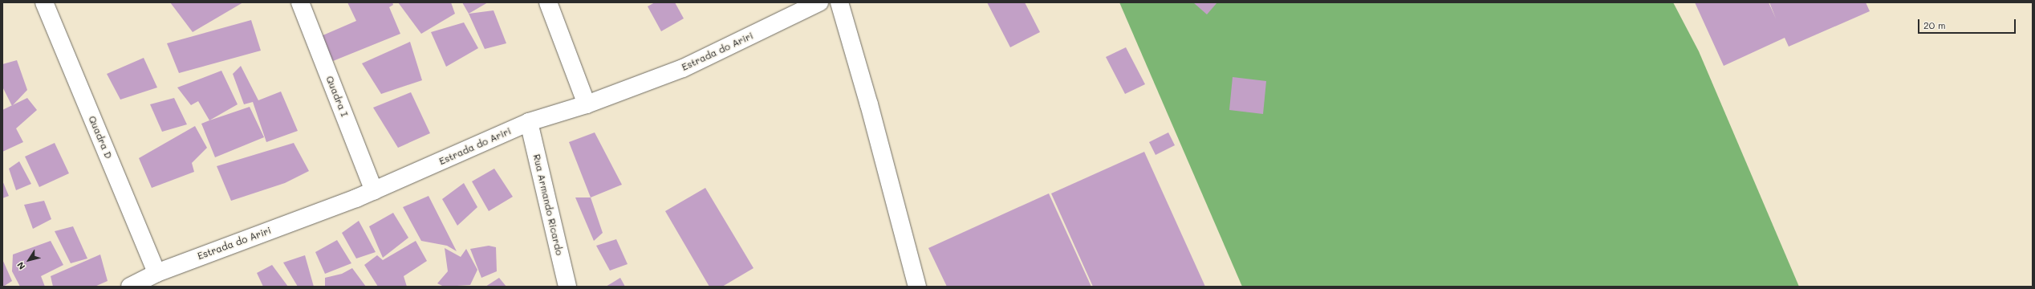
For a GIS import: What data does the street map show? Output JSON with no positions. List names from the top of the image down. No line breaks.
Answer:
{"streets":{"street":["Estrada do Ariri","Quadra I","Quadra D","Rua Armando Ricardo"]},"crossings":[["Estrada do Ariri","Quadra I"],["Estrada do Ariri","Quadra D"],["Estrada do Ariri","Rua Armando Ricardo"]],"scale_bar":"20 m","north":"bottom left"}
